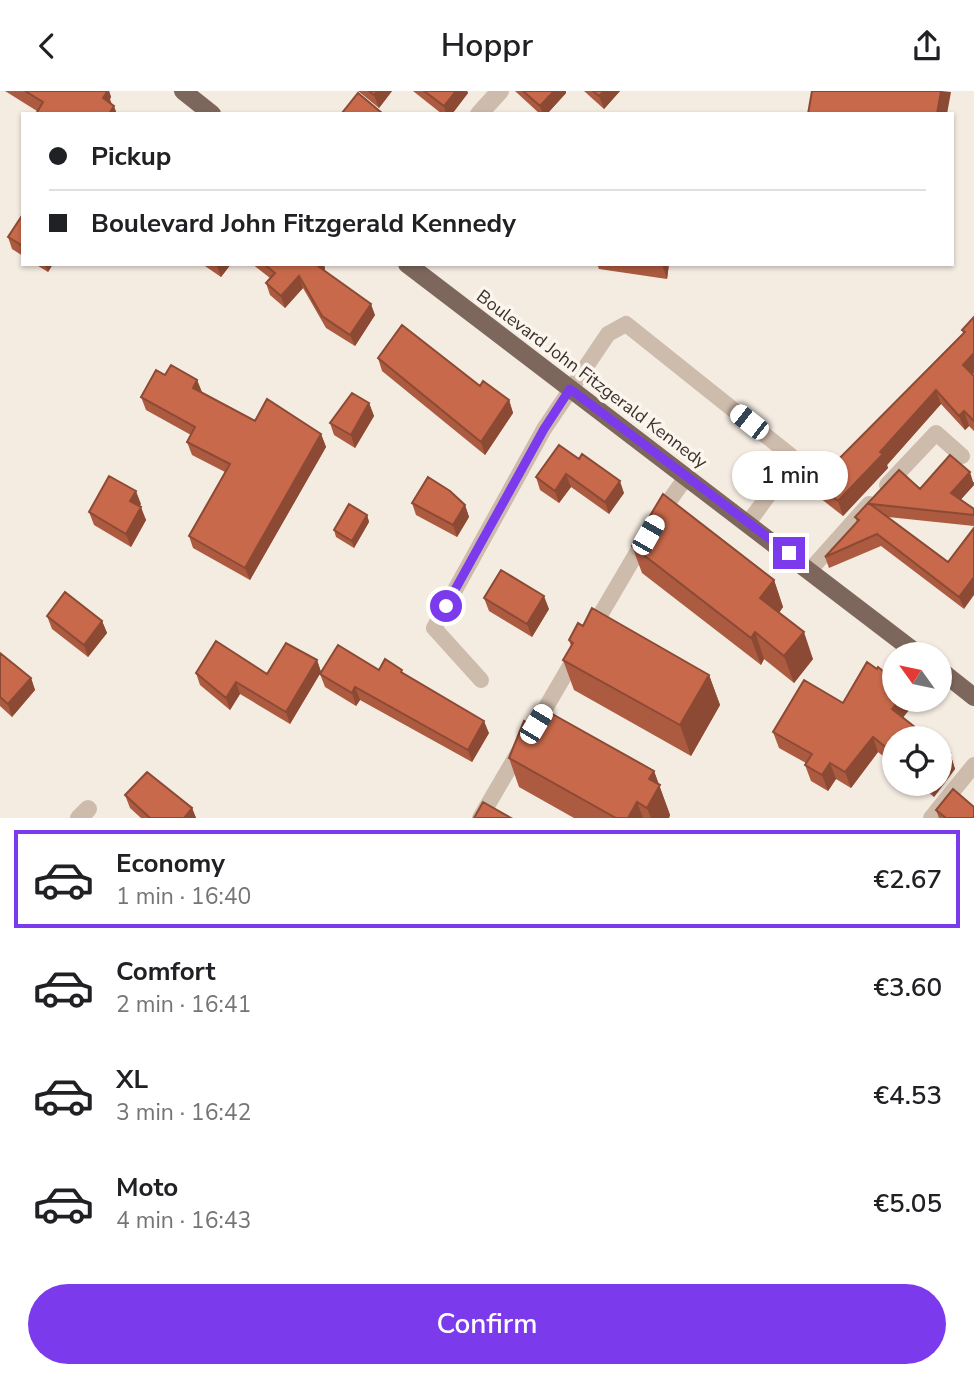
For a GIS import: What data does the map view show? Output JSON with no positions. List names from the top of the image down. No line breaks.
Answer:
{"streets":{"main road":["Boulevard John Fitzgerald Kennedy"]},"north":"top left","page":{"header":"Hoppr","banner":["Pickup","Boulevard John Fitzgerald Kennedy"],"bubble":"1 min","list":[{"name":"Economy","note":"1 min · 16:40","value":"€2.67"},{"name":"Comfort","note":"2 min · 16:41","value":"€3.60"},{"name":"XL","note":"3 min · 16:42","value":"€4.53"},{"name":"Moto","note":"4 min · 16:43","value":"€5.05"}],"buttons":"Confirm"}}
